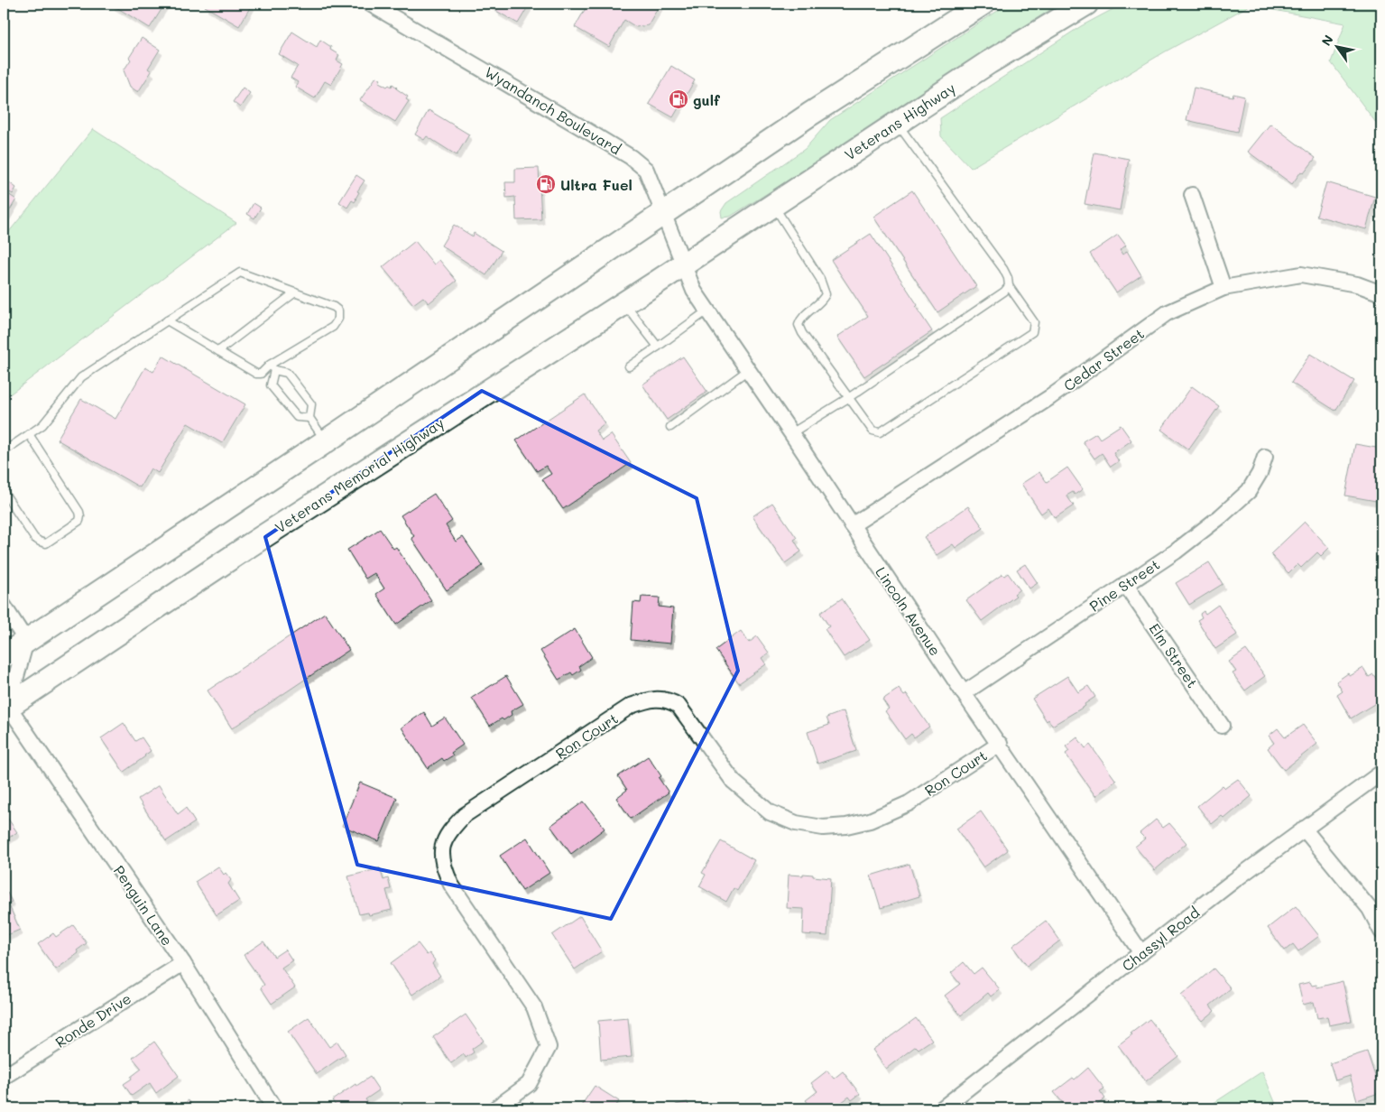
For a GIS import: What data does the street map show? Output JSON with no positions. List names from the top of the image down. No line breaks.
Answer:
{"streets":{"main road":["Veterans Highway","Veterans Memorial Highway"],"street":["Wyandanch Boulevard","Cedar Street","Pine Street","Lincoln Avenue","Elm Street","Ron Court","Penguin Lane","Chassyl Road","Ronde Drive"]},"crossings":[["Wyandanch Boulevard","Veterans Memorial Highway"],["Wyandanch Boulevard","Lincoln Avenue"],["Veterans Highway","Veterans Memorial Highway"],["Cedar Street","Lincoln Avenue"],["Veterans Memorial Highway","Lincoln Avenue"],["Veterans Memorial Highway","Penguin Lane"],["Pine Street","Lincoln Avenue"],["Pine Street","Elm Street"],["Lincoln Avenue","Ron Court"],["Lincoln Avenue","Chassyl Road"],["Penguin Lane","Ronde Drive"]],"places":{"fuel station":["gulf","Ultra Fuel"]},"north":"top left"}
